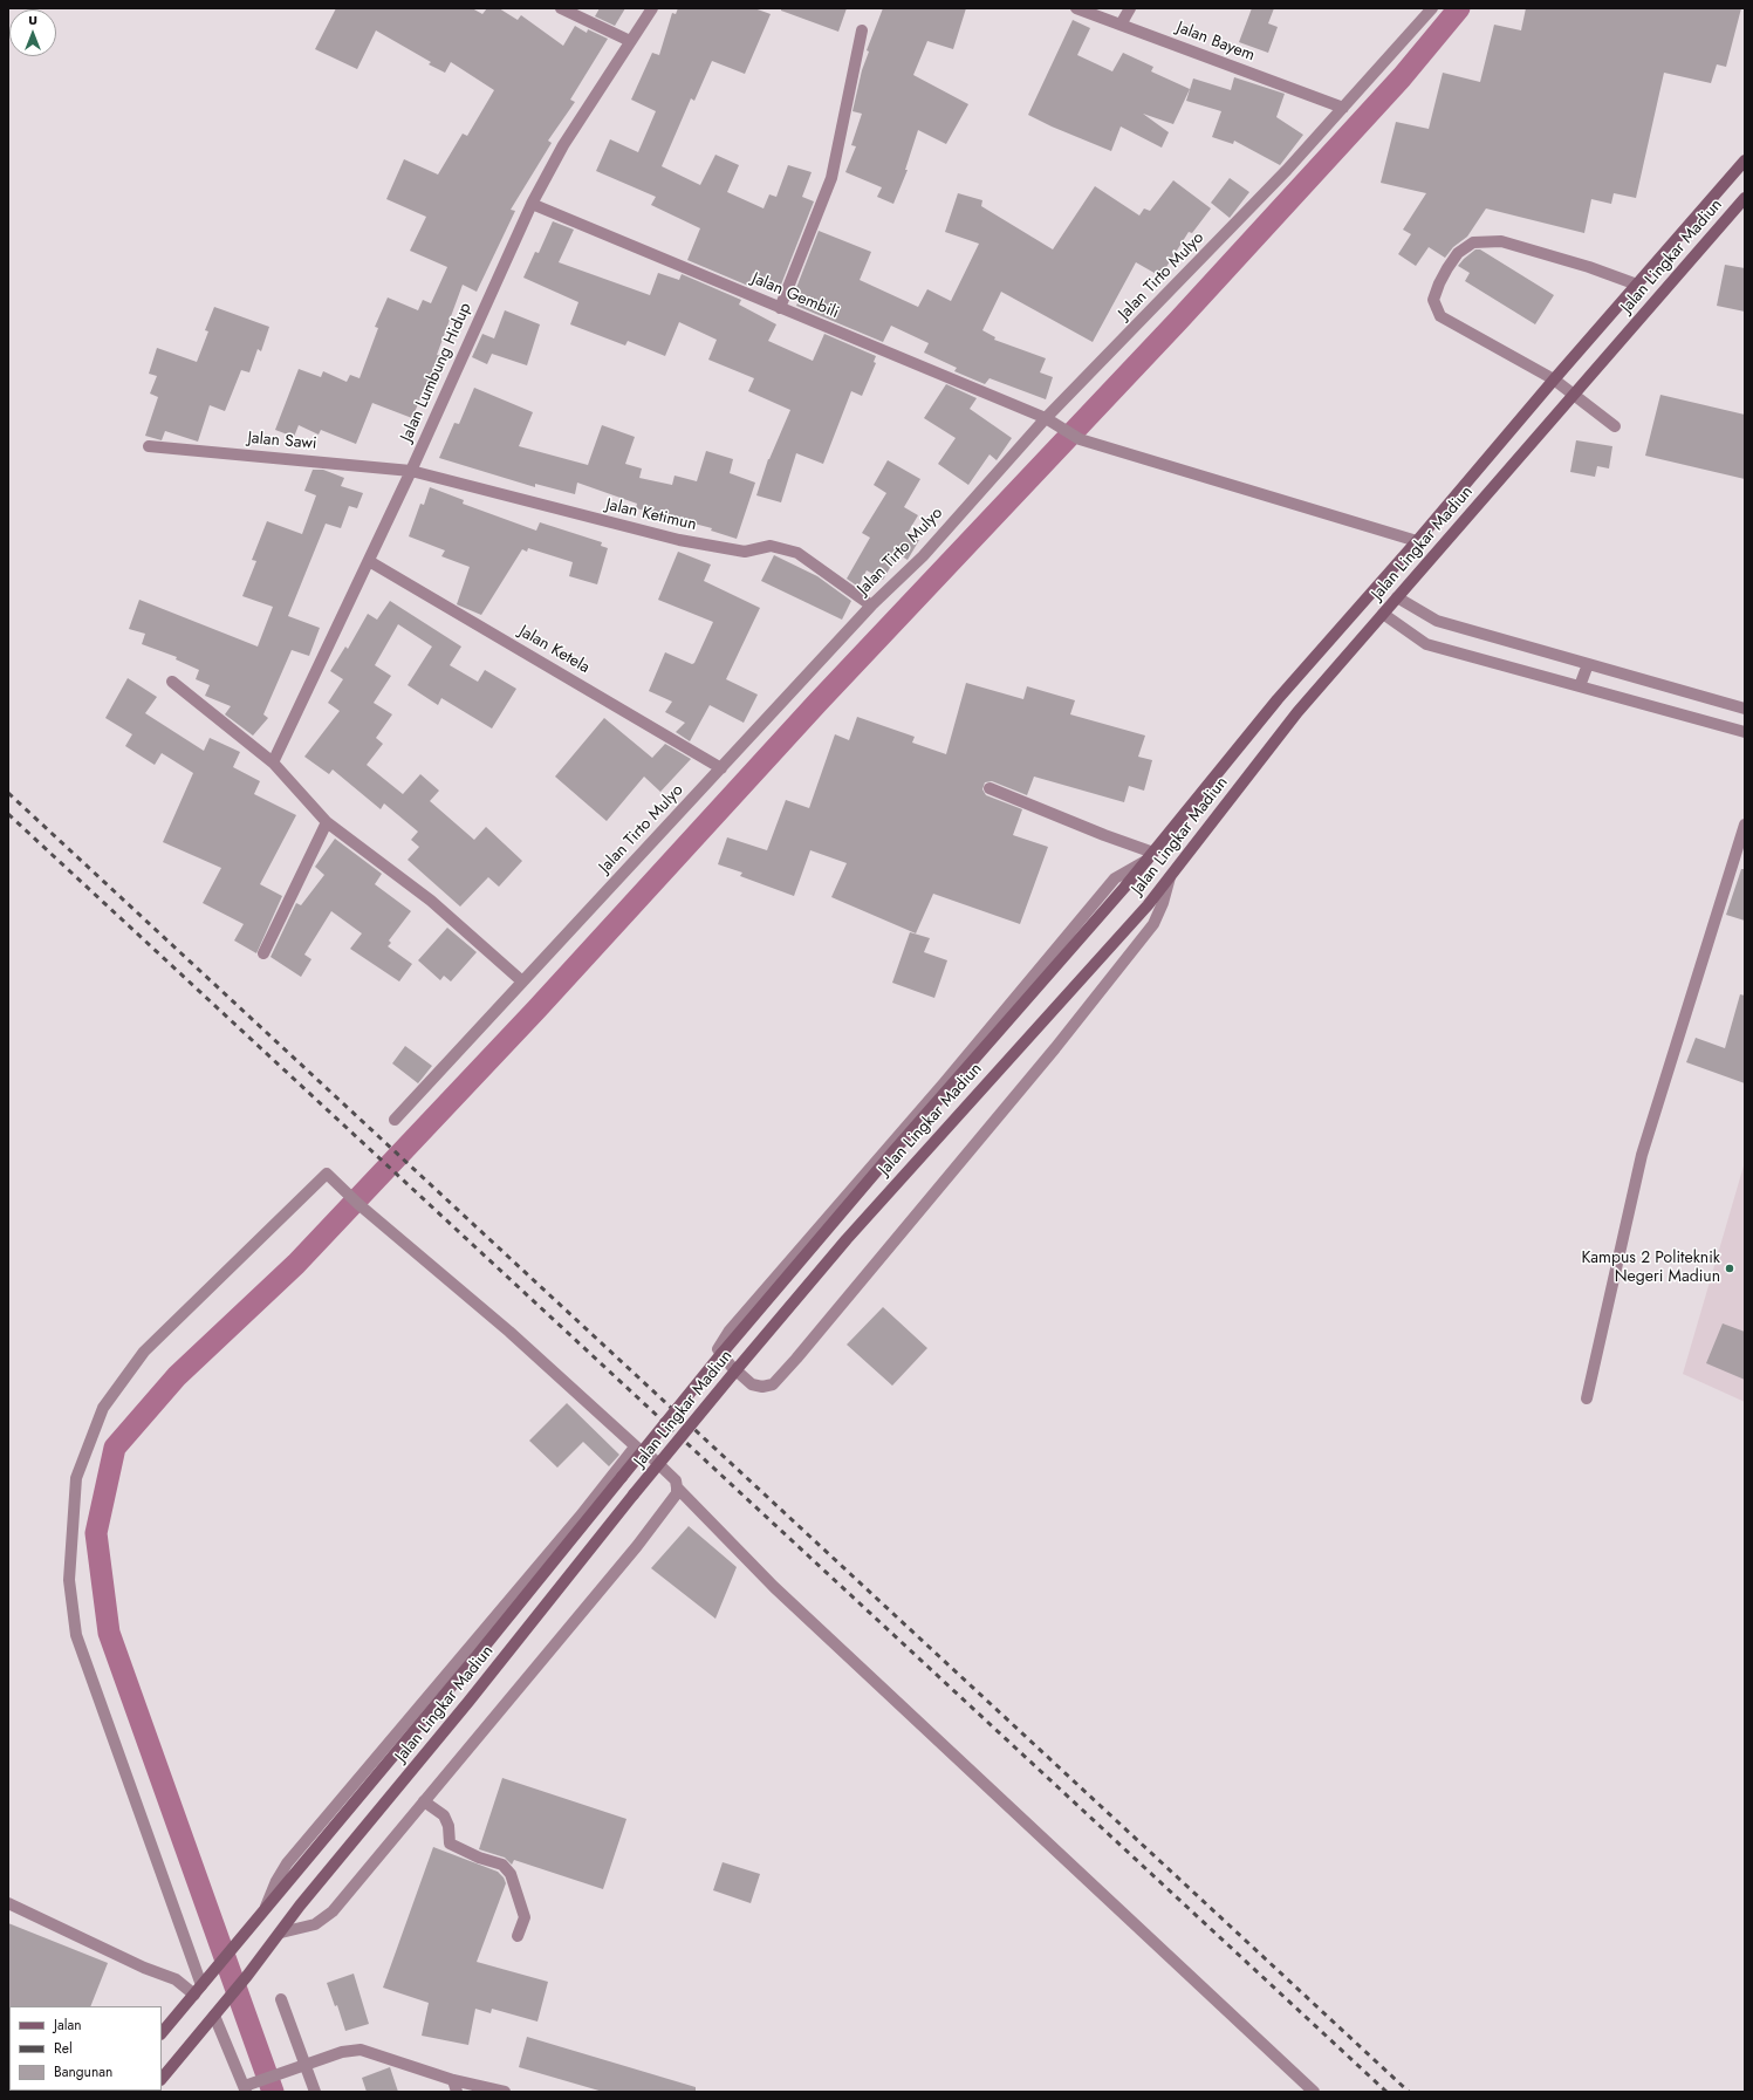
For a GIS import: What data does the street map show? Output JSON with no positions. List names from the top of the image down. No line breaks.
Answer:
{"streets":{"main road":["Jalan Lingkar Madiun"],"street":["Jalan Bayem","Jalan Tirto Mulyo","Jalan Gembili","Jalan Lumbung Hidup","Jalan Sawi","Jalan Ketimun","Jalan Ketela"]},"crossings":[["Jalan Bayem","Jalan Tirto Mulyo"],["Jalan Lingkar Madiun","Jalan Gembili"],["Jalan Tirto Mulyo","Jalan Gembili"],["Jalan Tirto Mulyo","Jalan Ketimun"],["Jalan Tirto Mulyo","Jalan Ketela"],["Jalan Gembili","Jalan Lumbung Hidup"],["Jalan Lumbung Hidup","Jalan Sawi"],["Jalan Lumbung Hidup","Jalan Ketimun"],["Jalan Lumbung Hidup","Jalan Ketela"],["Jalan Sawi","Jalan Ketimun"]],"places":["Kampus 2 Politeknik Negeri Madiun"],"legend":["Jalan","Rel","Bangunan"],"north":"top"}
